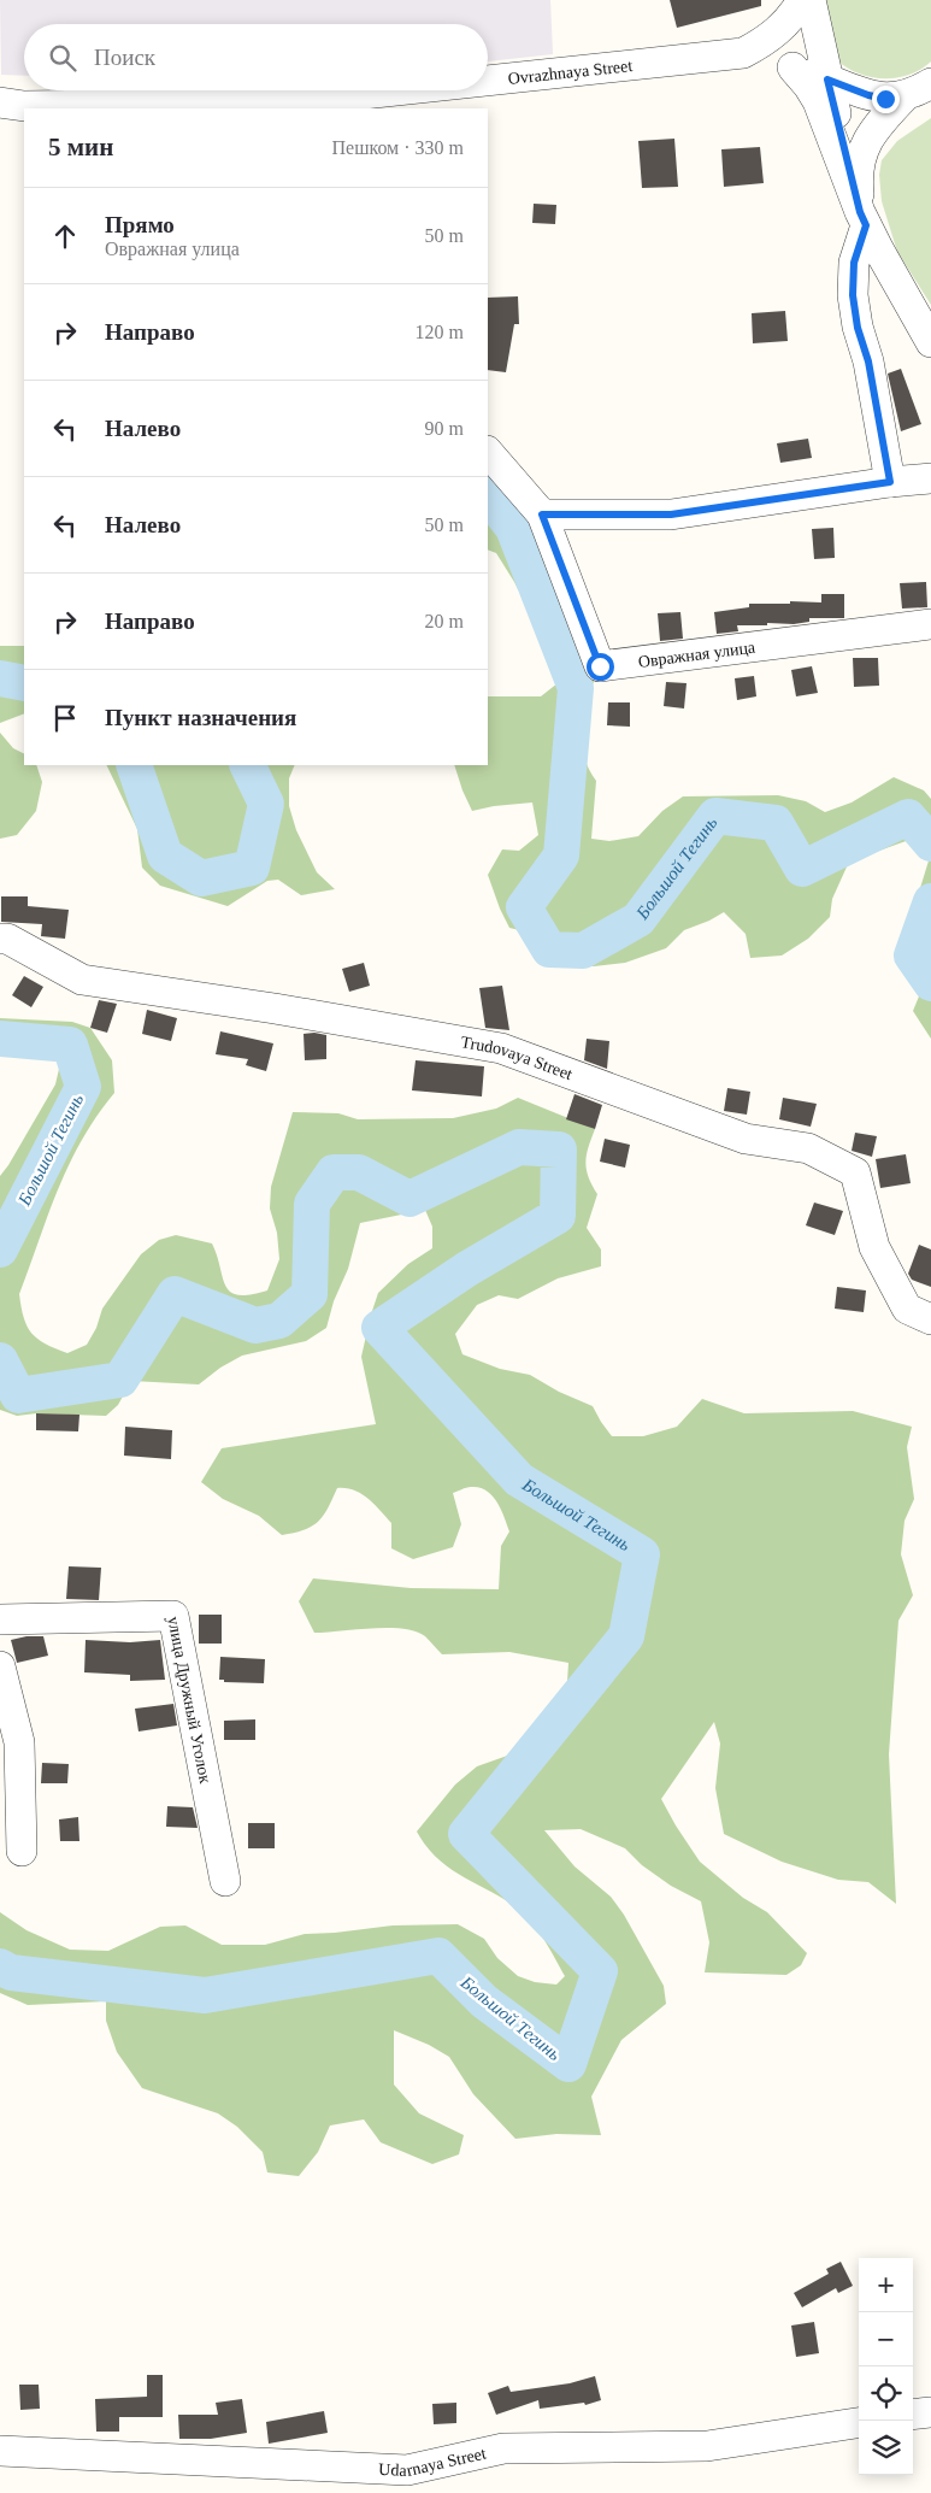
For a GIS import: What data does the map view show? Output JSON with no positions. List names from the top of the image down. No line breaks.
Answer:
{"streets":{"street":["Ovrazhnaya Street","Овражная улица","Trudovaya Street","улица Дружный Уголок","Udarnaya Street"]},"water":["Большой Тегинь"],"page":{"search":"Поиск","heading":["5 мин","Пешком · 330 m"],"list":[["Прямо","Овражная улица","50 m"],["Направо","120 m"],["Налево","90 m"],["Налево","50 m"],["Направо","20 m"],"Пункт назначения"],"map_buttons":["+","−"]}}
